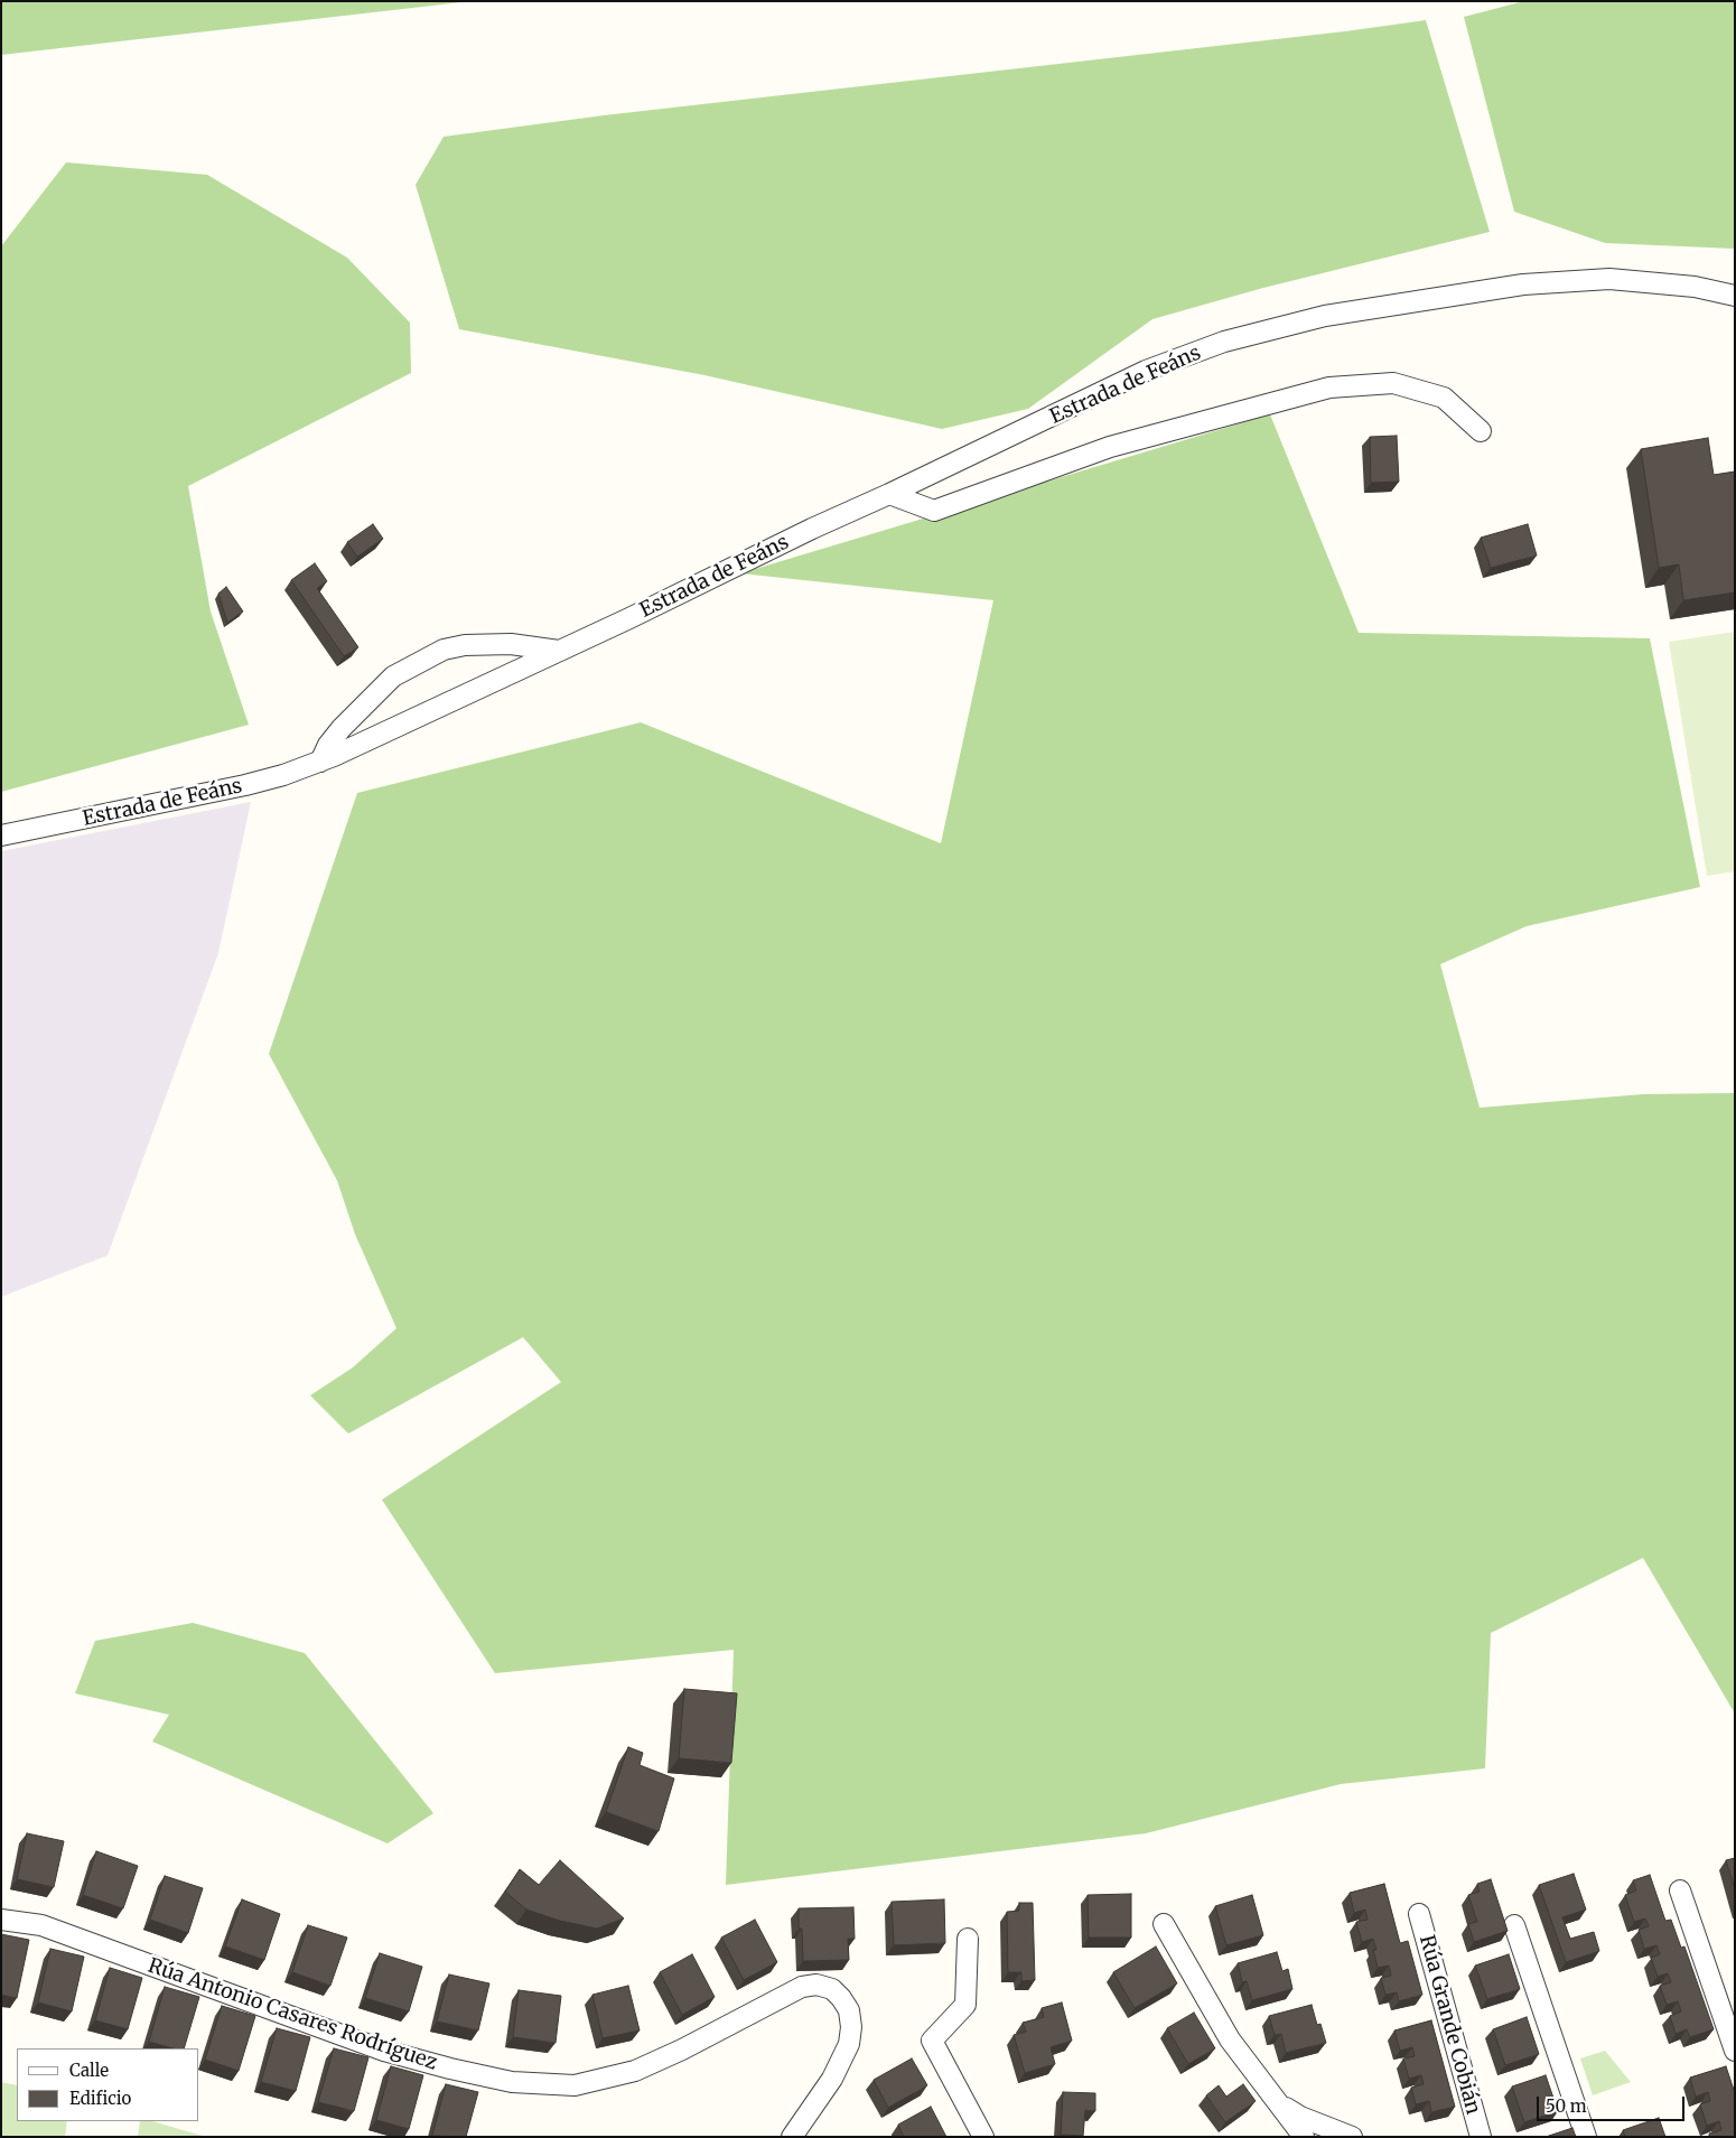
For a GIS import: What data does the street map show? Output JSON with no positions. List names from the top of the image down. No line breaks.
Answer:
{"streets":{"street":["Estrada de Feáns","Rúa Antonio Casares Rodríguez","Rúa Grande Cobián"]},"legend":["Calle","Edificio"],"scale_bar":"50 m"}
